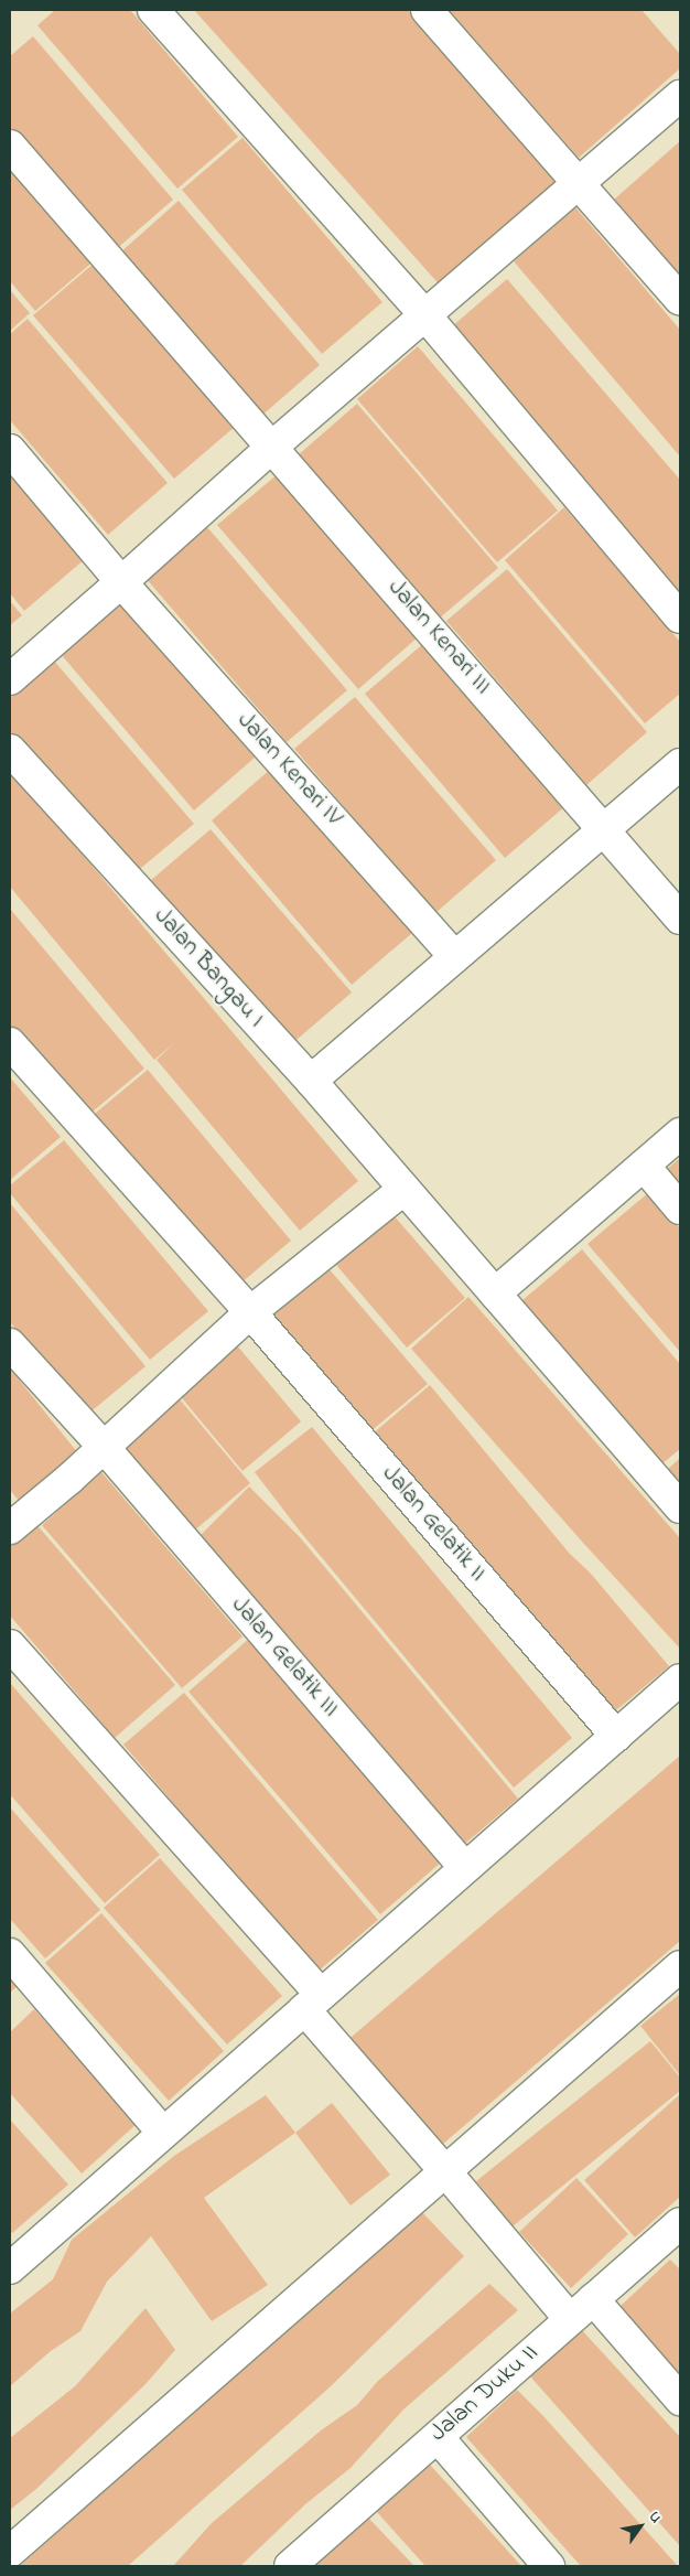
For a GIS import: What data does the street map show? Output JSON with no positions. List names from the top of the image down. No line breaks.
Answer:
{"streets":{"street":["Jalan Kenari III","Jalan Kenari IV","Jalan Bangau I","Jalan Gelatik II","Jalan Gelatik III","Jalan Duku II"]},"north":"top right"}
